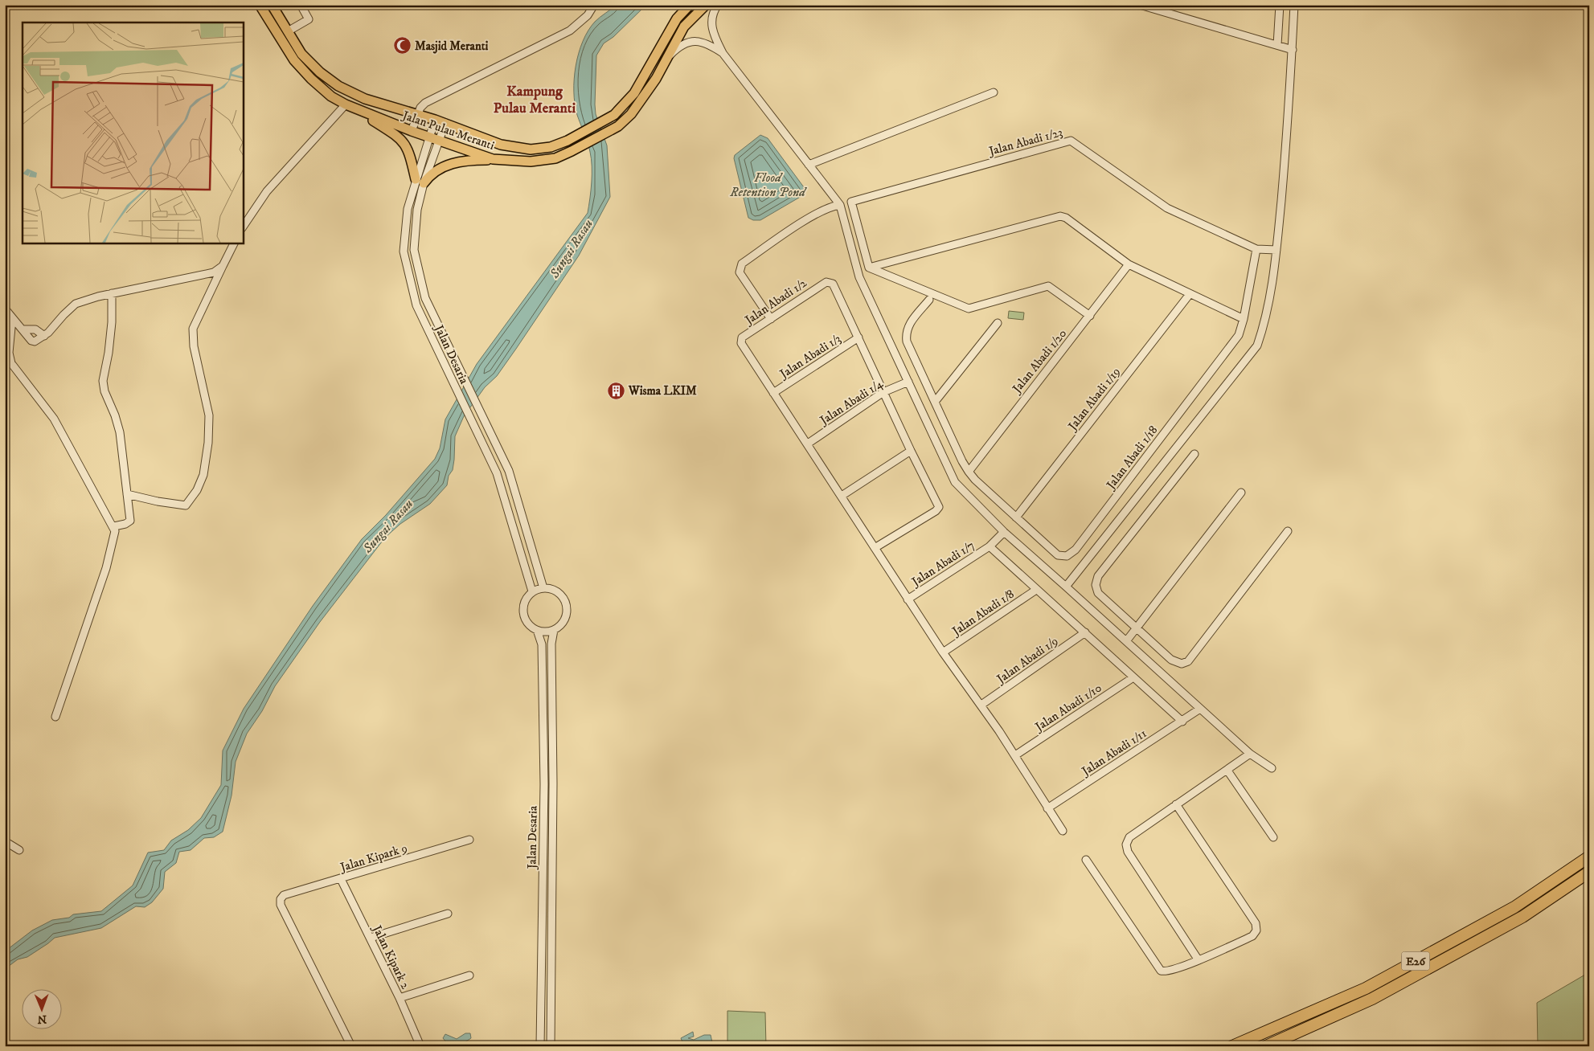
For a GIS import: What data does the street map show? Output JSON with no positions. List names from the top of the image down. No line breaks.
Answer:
{"streets":{"highway":["E26"],"main road":["Jalan Pulau Meranti"],"street":["Jalan Abadi 1/23","Jalan Abadi 1/2","Jalan Desaria","Jalan Abadi 1/3","Jalan Abadi 1/20","Jalan Abadi 1/19","Jalan Abadi 1/4","Jalan Abadi 1/18","Jalan Abadi 1/7","Jalan Abadi 1/8","Jalan Abadi 1/9","Jalan Abadi 1/10","Jalan Abadi 1/11","Jalan Kipark 9","Jalan Kipark 2"]},"crossings":[["Jalan Pulau Meranti","Jalan Desaria"],["Jalan Abadi 1/23","Jalan Abadi 1/18"],["Jalan Abadi 1/2","Jalan Abadi 1/3"],["Jalan Abadi 1/20","Jalan Abadi 1/18"],["Jalan Abadi 1/19","Jalan Abadi 1/18"],["Jalan Kipark 9","Jalan Kipark 2"]],"districts":["Kampung Pulau Meranti"],"water":["Flood Retention Pond","Sungai Rasau"],"places":{"mosque":["Masjid Meranti"],"building":["Wisma LKIM"]},"north":"bottom"}
